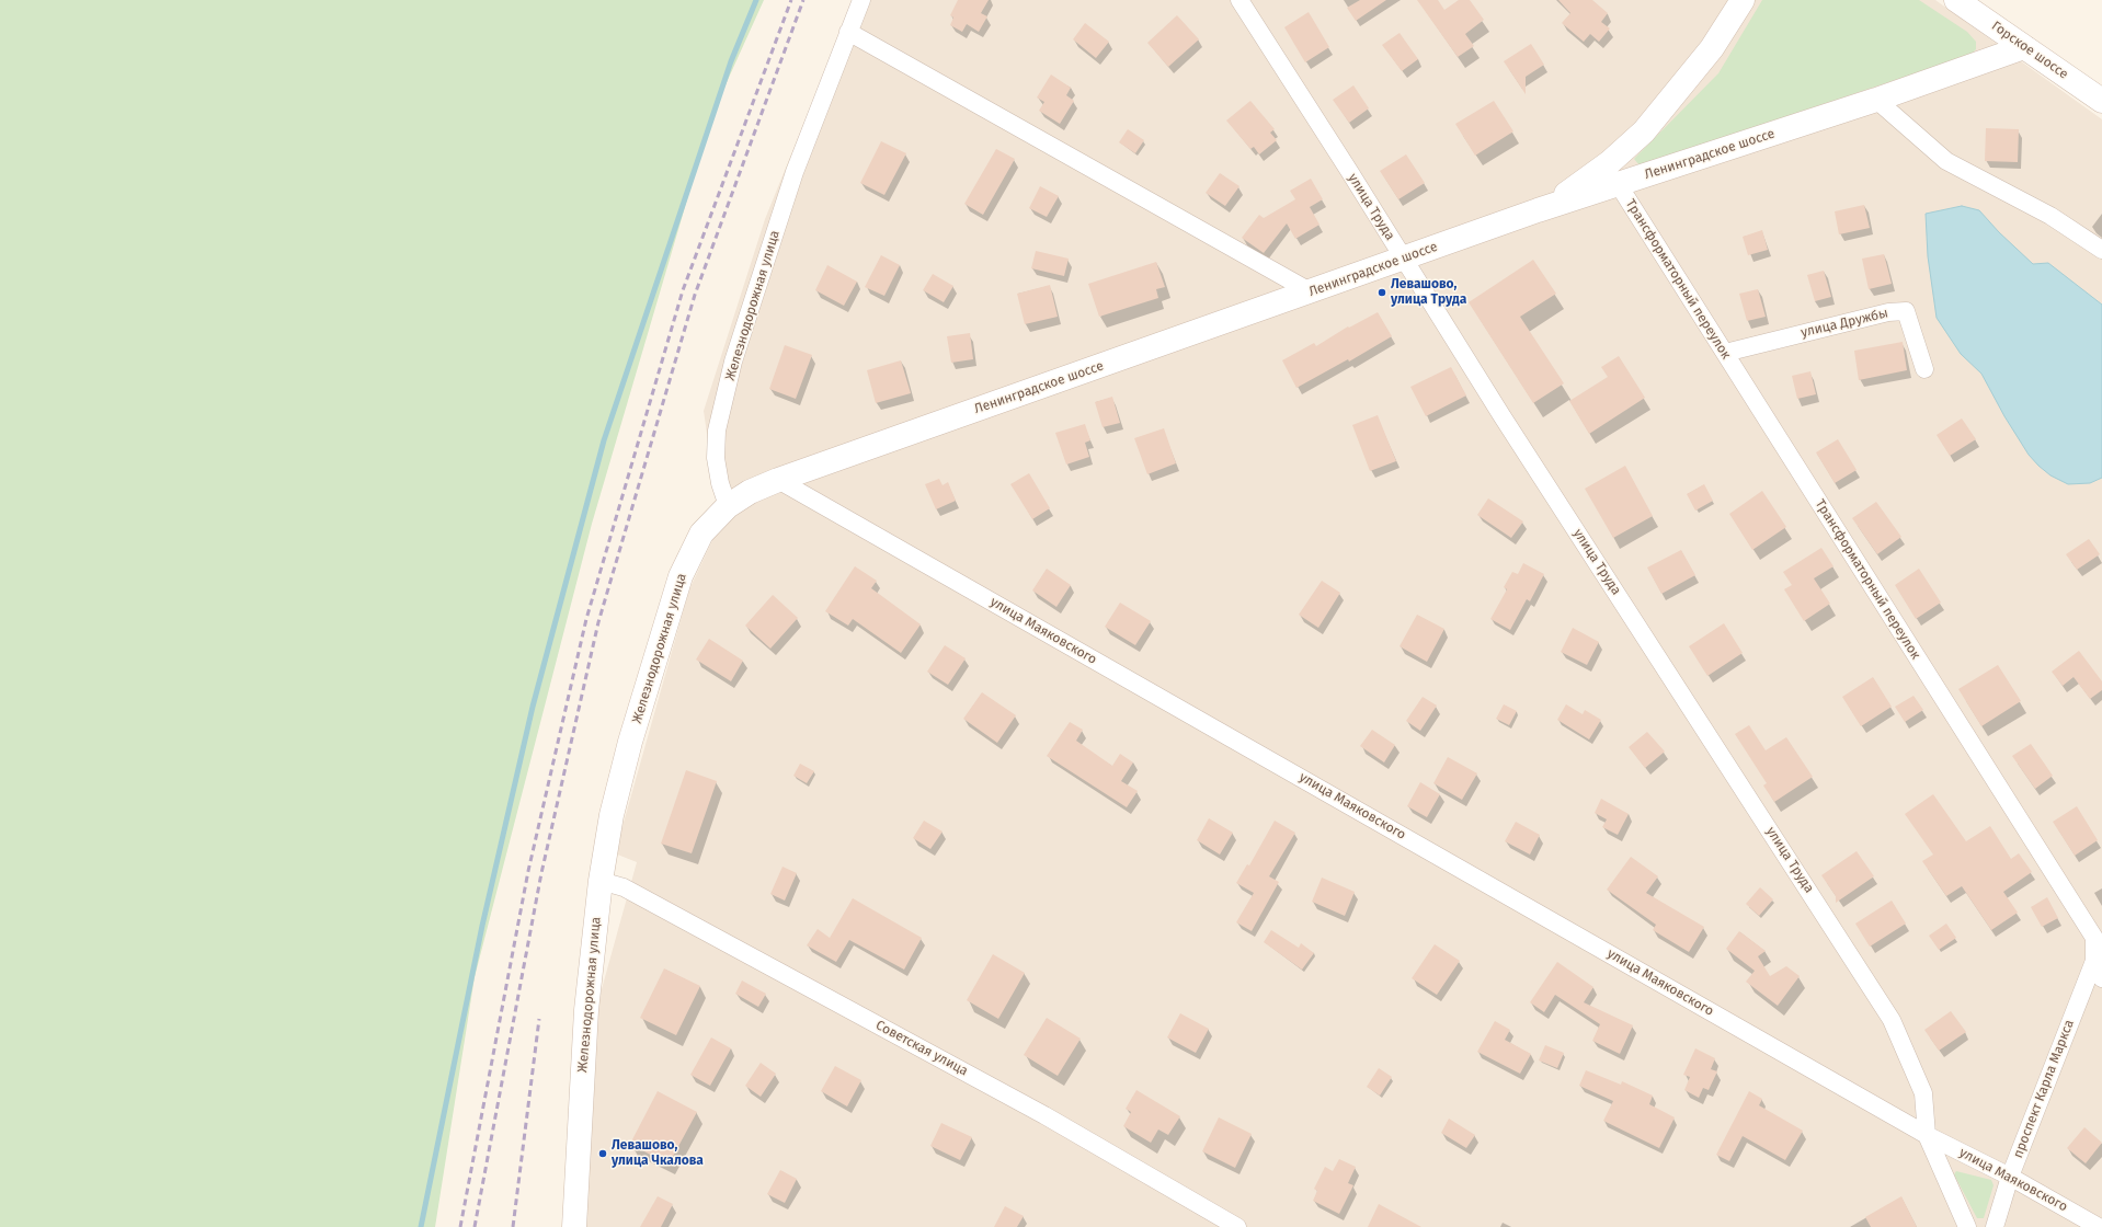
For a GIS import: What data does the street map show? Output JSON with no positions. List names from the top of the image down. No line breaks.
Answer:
{"streets":{"street":["Горское шоссе","Ленинградское шоссе","улица Труда","Трансформаторный переулок","Железнодорожная улица","улица Дружбы","улица Маяковского","Советская улица","проспект Карла Маркса"]},"crossings":[["Горское шоссе","Ленинградское шоссе"],["Ленинградское шоссе","улица Труда"],["Ленинградское шоссе","Трансформаторный переулок"],["Ленинградское шоссе","Железнодорожная улица"],["Ленинградское шоссе","улица Маяковского"],["улица Труда","улица Маяковского"],["Трансформаторный переулок","улица Дружбы"],["Трансформаторный переулок","проспект Карла Маркса"],["Железнодорожная улица","Советская улица"],["улица Маяковского","проспект Карла Маркса"]],"places":["Левашово, улица Труда","Левашово, улица Чкалова"]}
